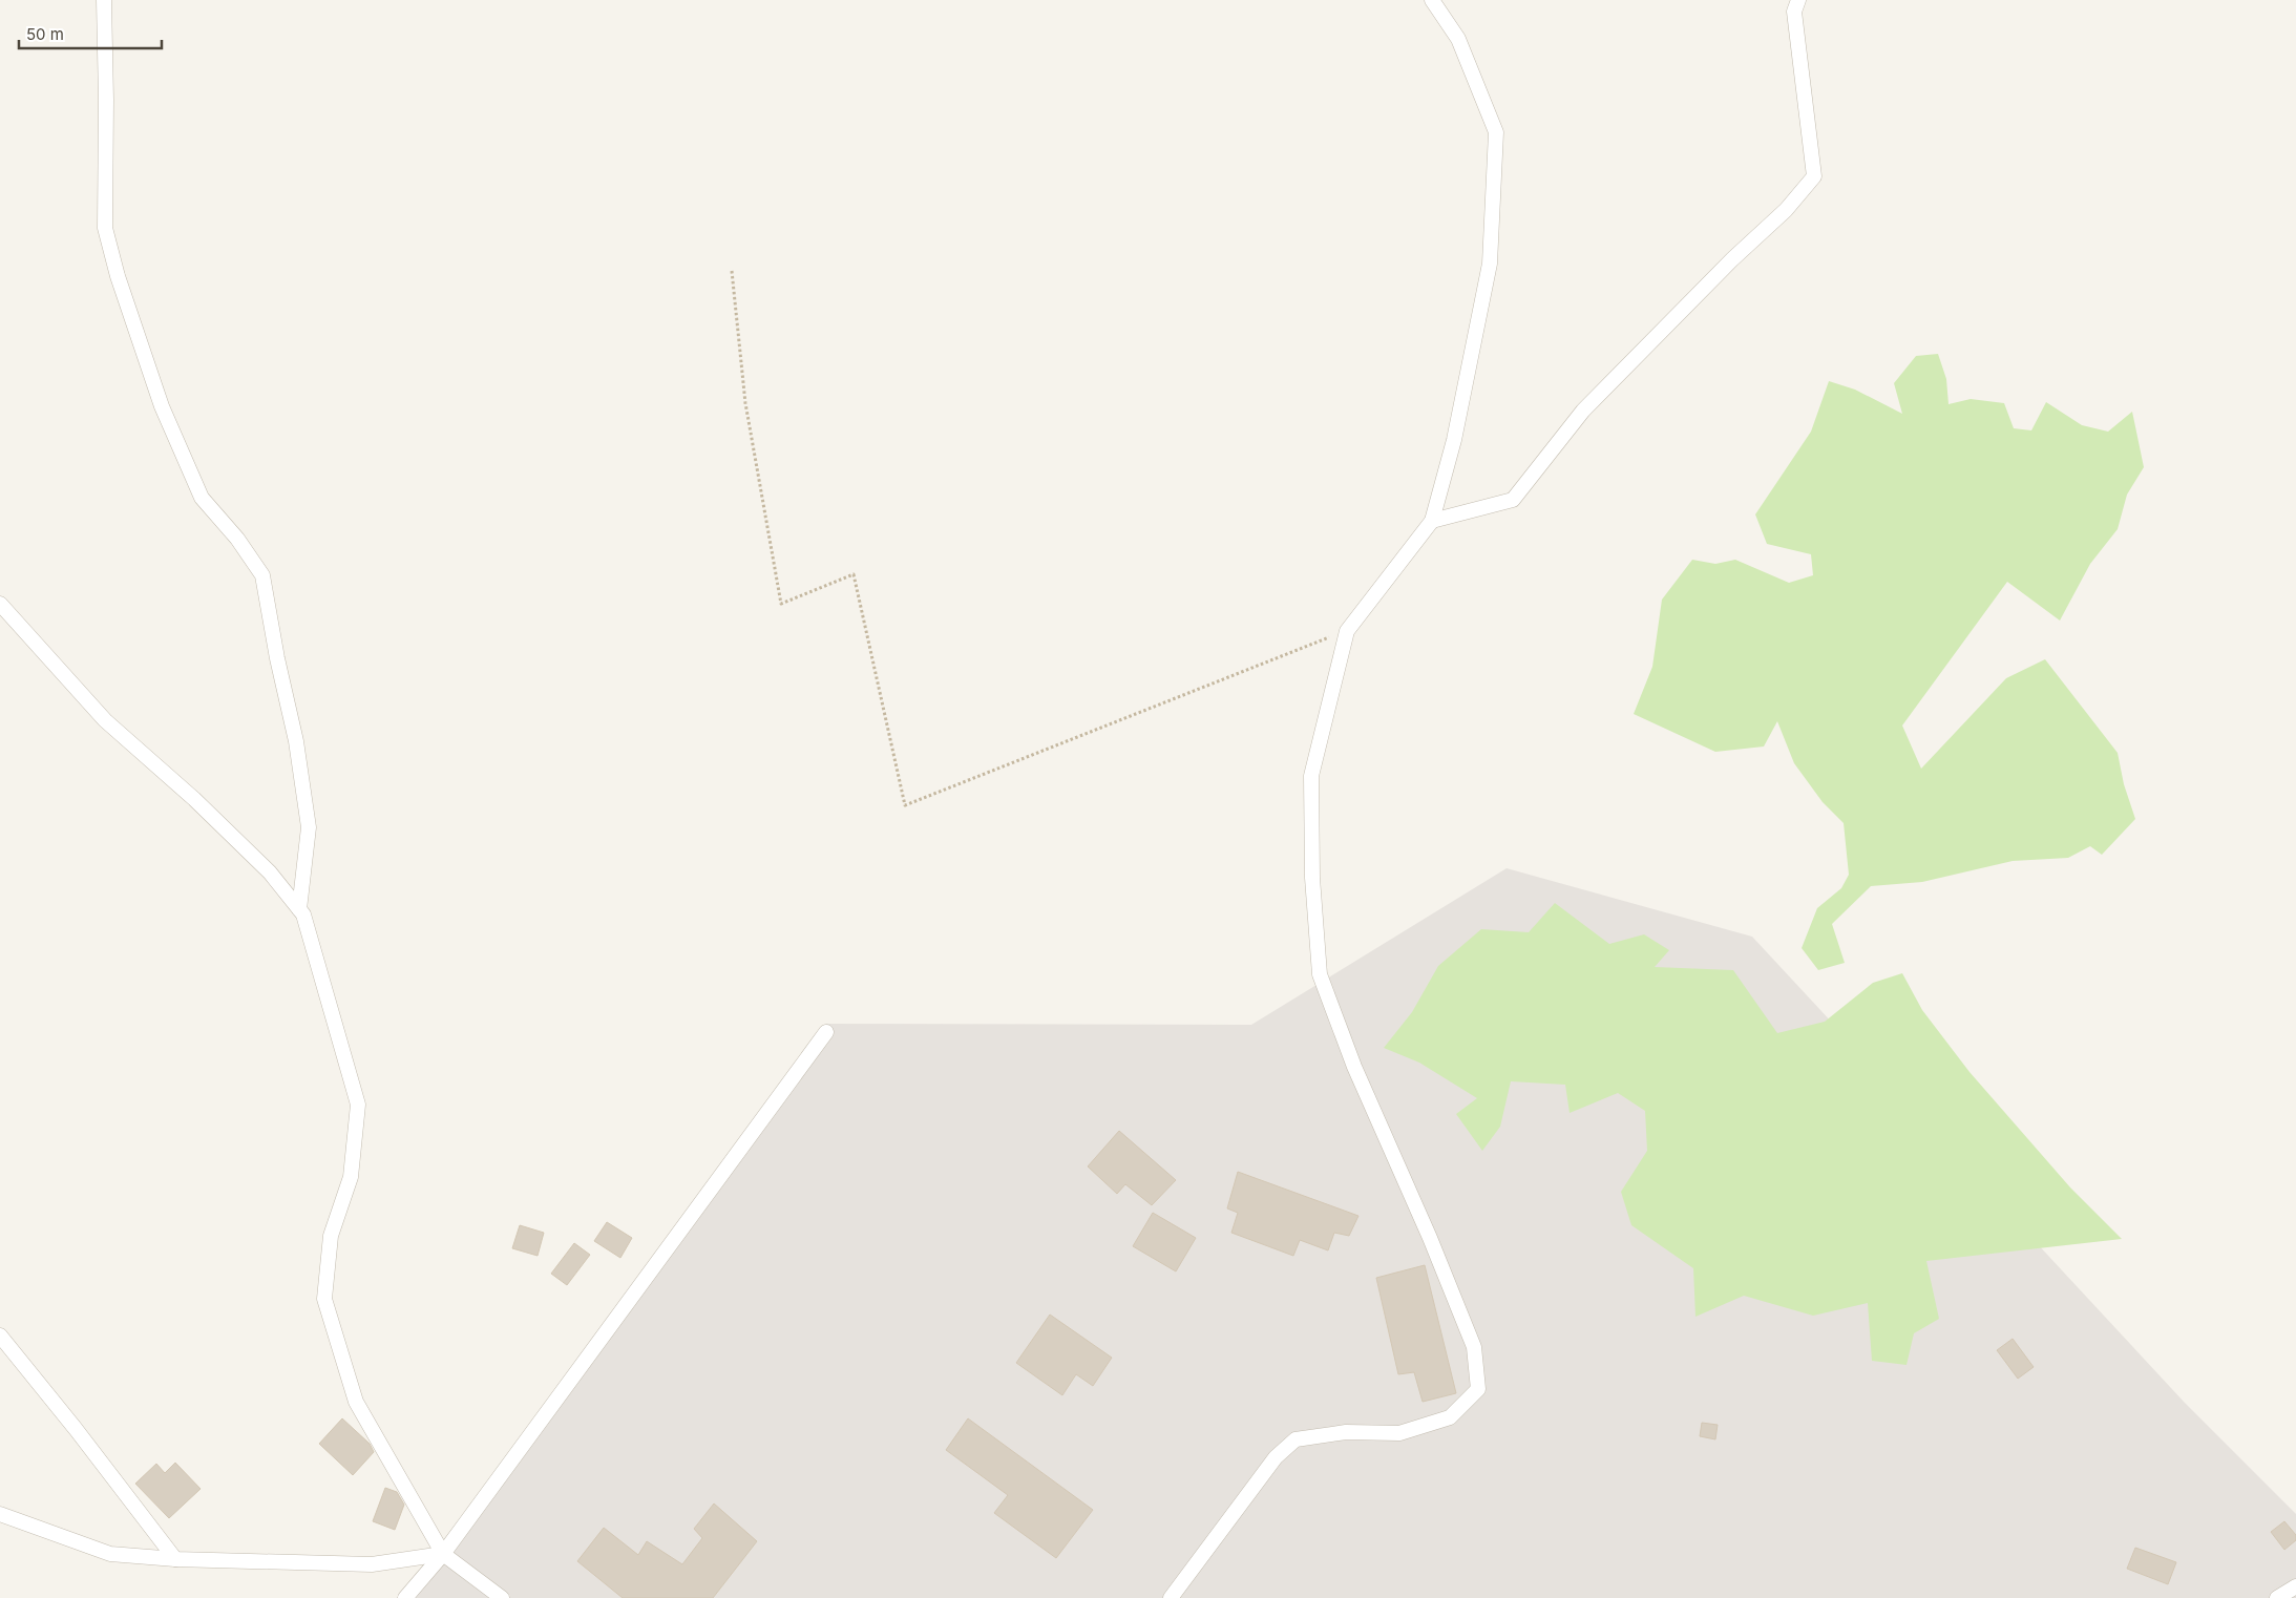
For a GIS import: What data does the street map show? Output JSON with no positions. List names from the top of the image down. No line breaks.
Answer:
{"scale_bar":"50 m"}
